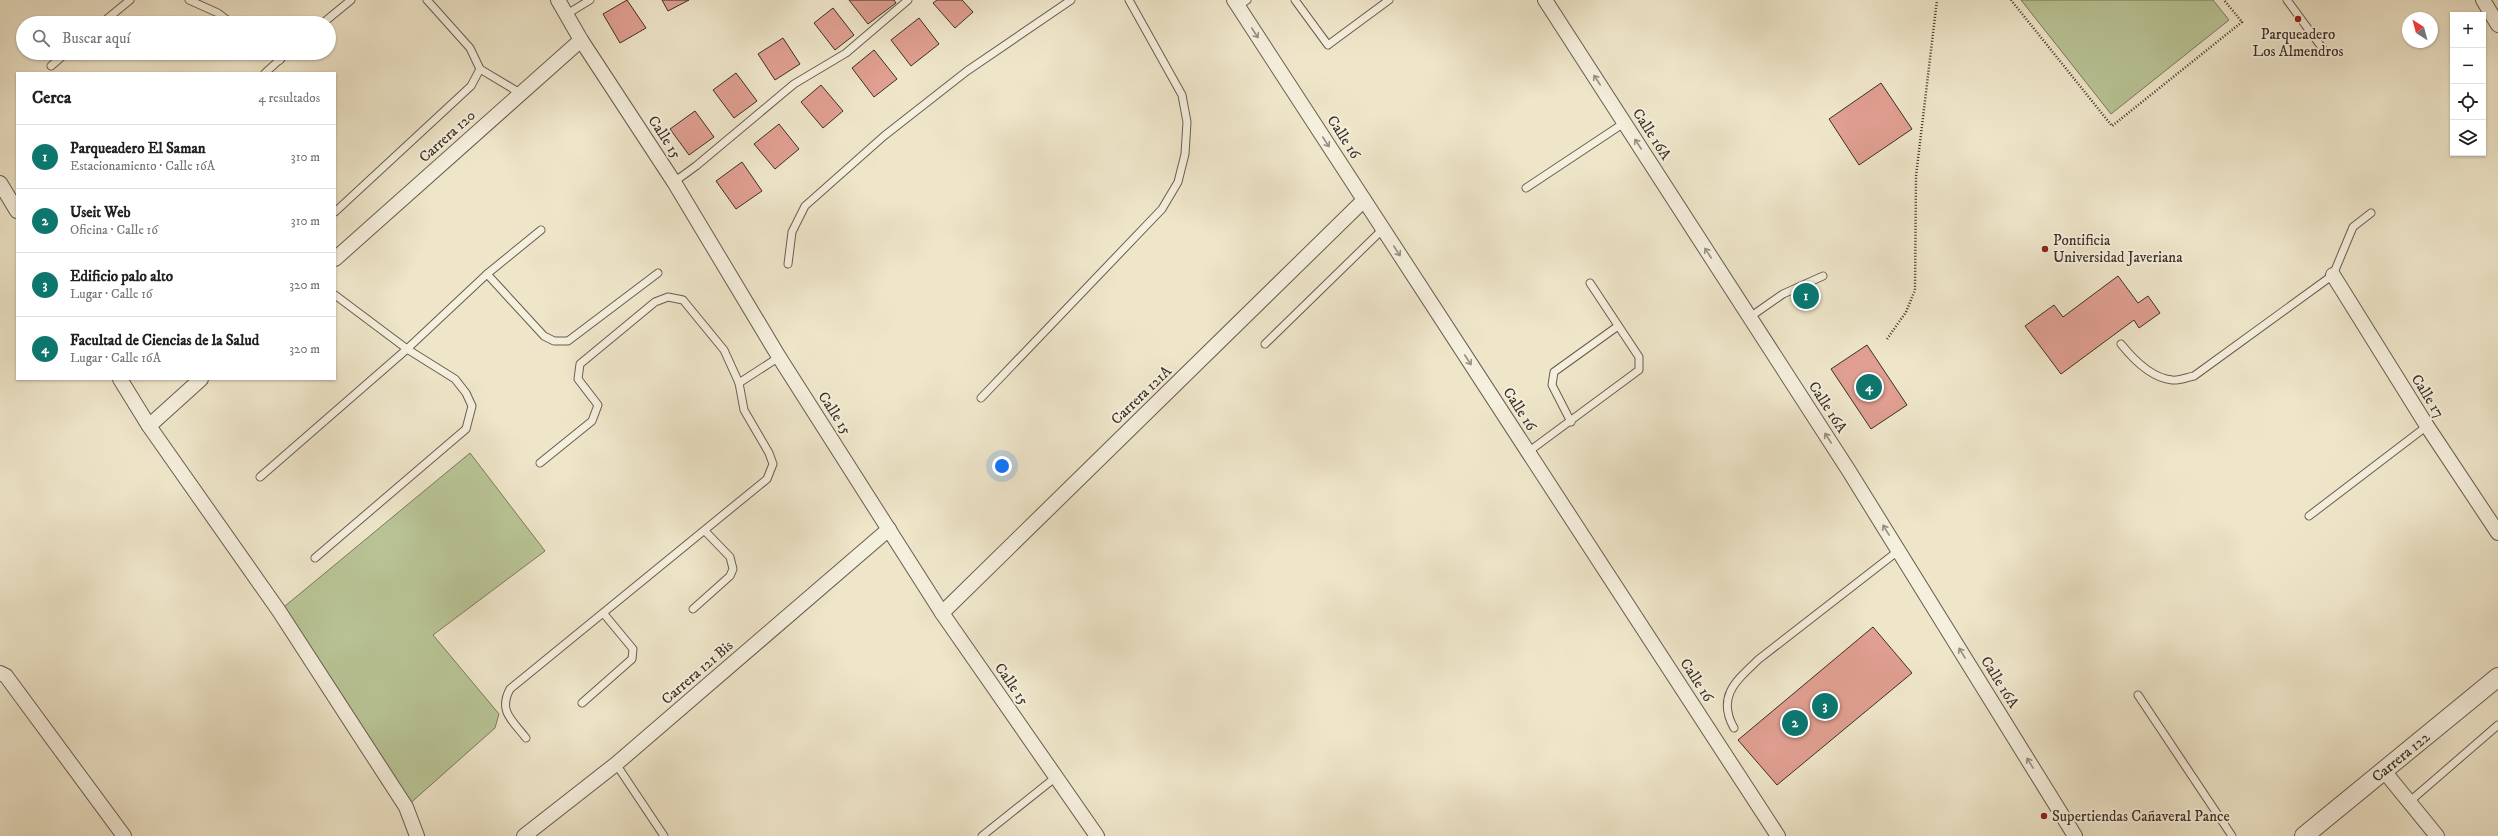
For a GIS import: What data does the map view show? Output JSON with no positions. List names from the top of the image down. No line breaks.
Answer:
{"streets":{"street":["Calle 16A","Carrera 120","Calle 15","Calle 16","Carrera 121A","Calle 17","Carrera 121 Bis","Carrera 122"]},"crossings":[["Carrera 120","Calle 15"],["Calle 15","Carrera 121A"],["Calle 15","Carrera 121 Bis"],["Calle 16","Carrera 121A"]],"one_way":["Calle 16A","Calle 16"],"places":["Parqueadero Los Almendros","Pontificia Universidad Javeriana","Supertiendas Cañaveral Pance"],"north":"top left","page":{"map_buttons":["+","−"],"search":"Buscar aquí","heading":["Cerca","4 resultados"],"list":[{"mark":"1","name":"Parqueadero El Saman","note":"Estacionamiento · Calle 16A","value":"310 m"},{"mark":"2","name":"Useit Web","note":"Oficina · Calle 16","value":"310 m"},{"mark":"3","name":"Edificio palo alto","note":"Lugar · Calle 16","value":"320 m"},{"mark":"4","name":"Facultad de Ciencias de la Salud","note":"Lugar · Calle 16A","value":"320 m"}],"pins":["1","4","3","2"]}}
